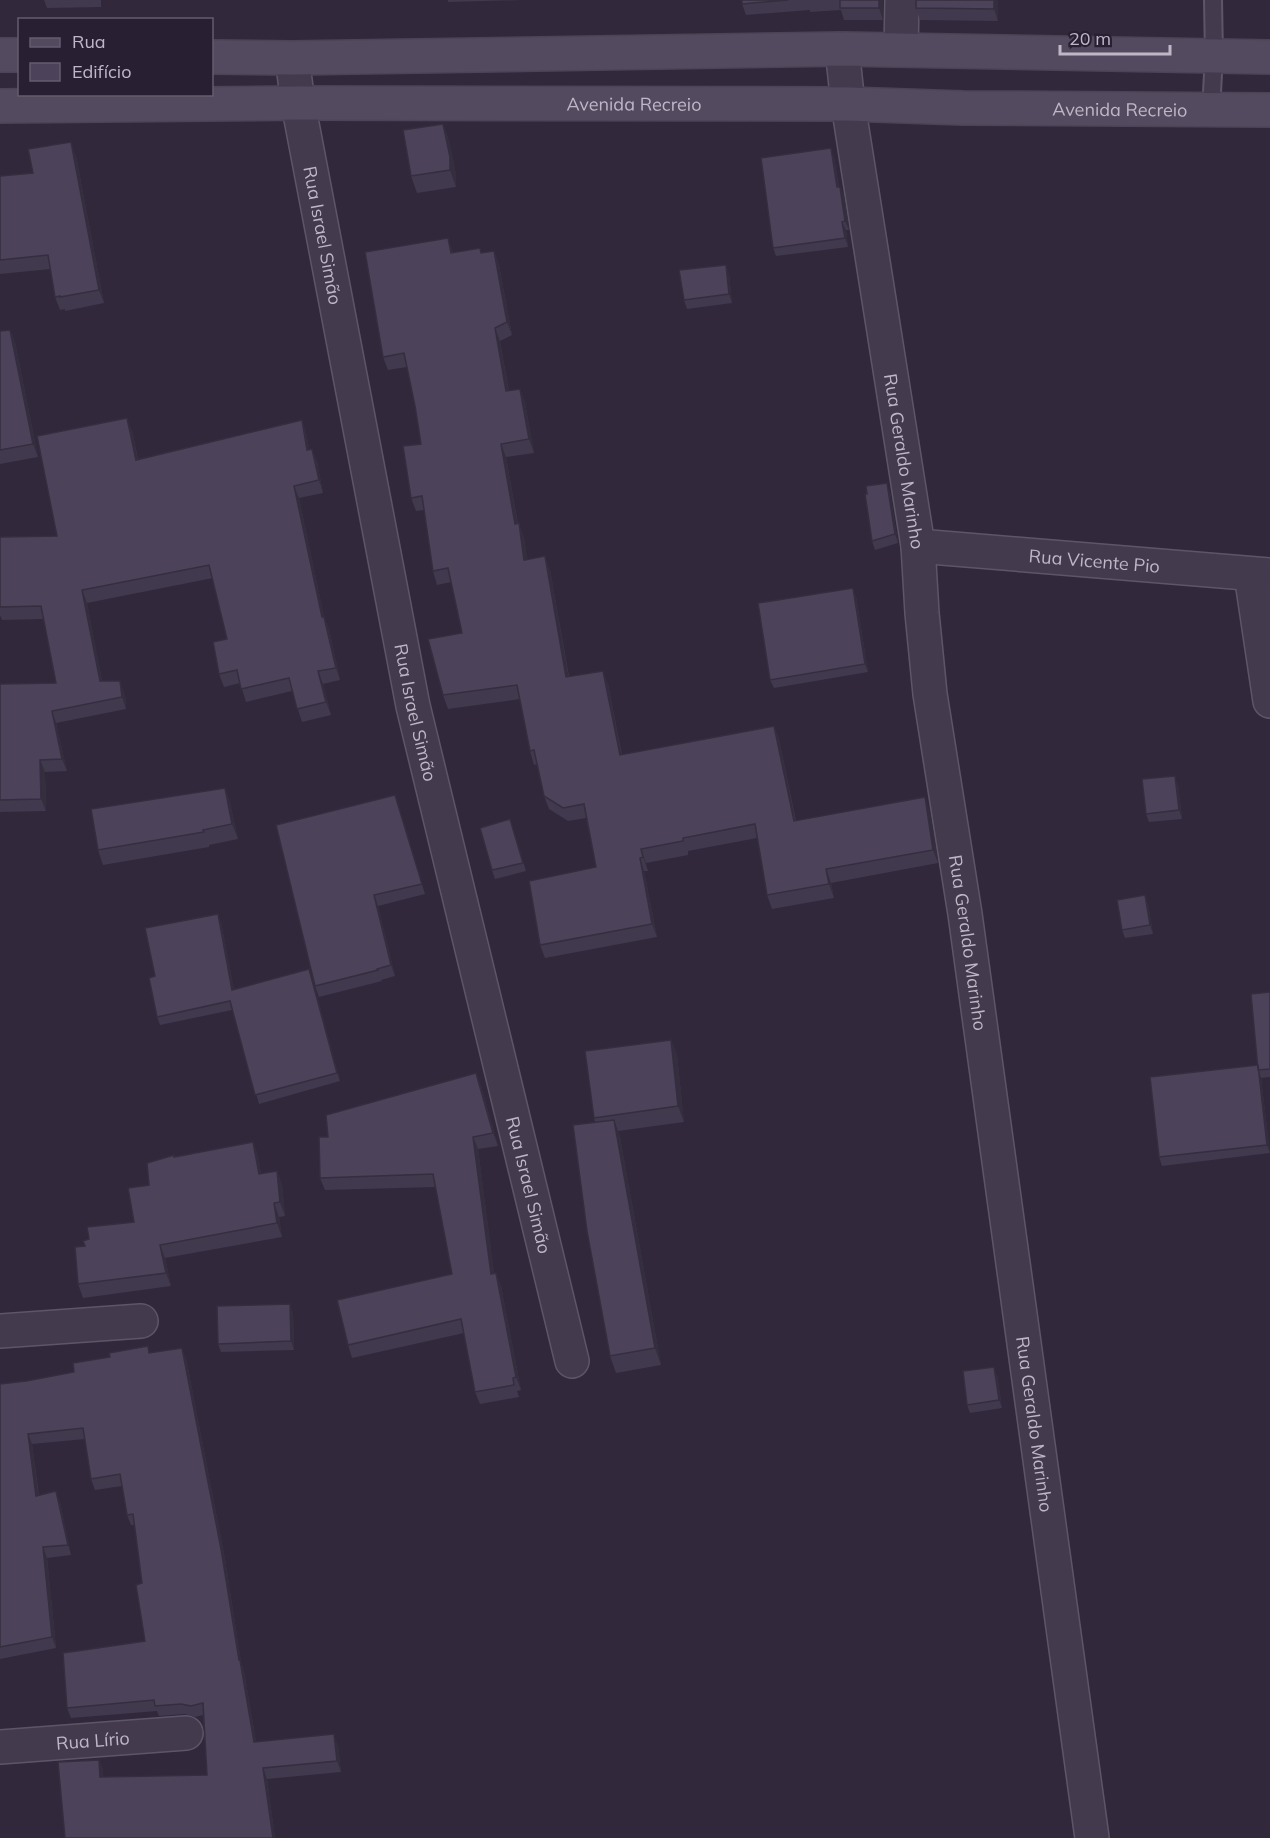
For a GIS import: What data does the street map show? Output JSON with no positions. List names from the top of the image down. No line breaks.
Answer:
{"streets":{"main road":["Avenida Recreio"],"street":["Rua Israel Simão","Rua Geraldo Marinho","Rua Vicente Pio","Rua Lírio"]},"crossings":[["Avenida Recreio","Rua Israel Simão"],["Avenida Recreio","Rua Geraldo Marinho"],["Rua Geraldo Marinho","Rua Vicente Pio"]],"legend":["Rua","Edifício"],"scale_bar":"20 m"}
